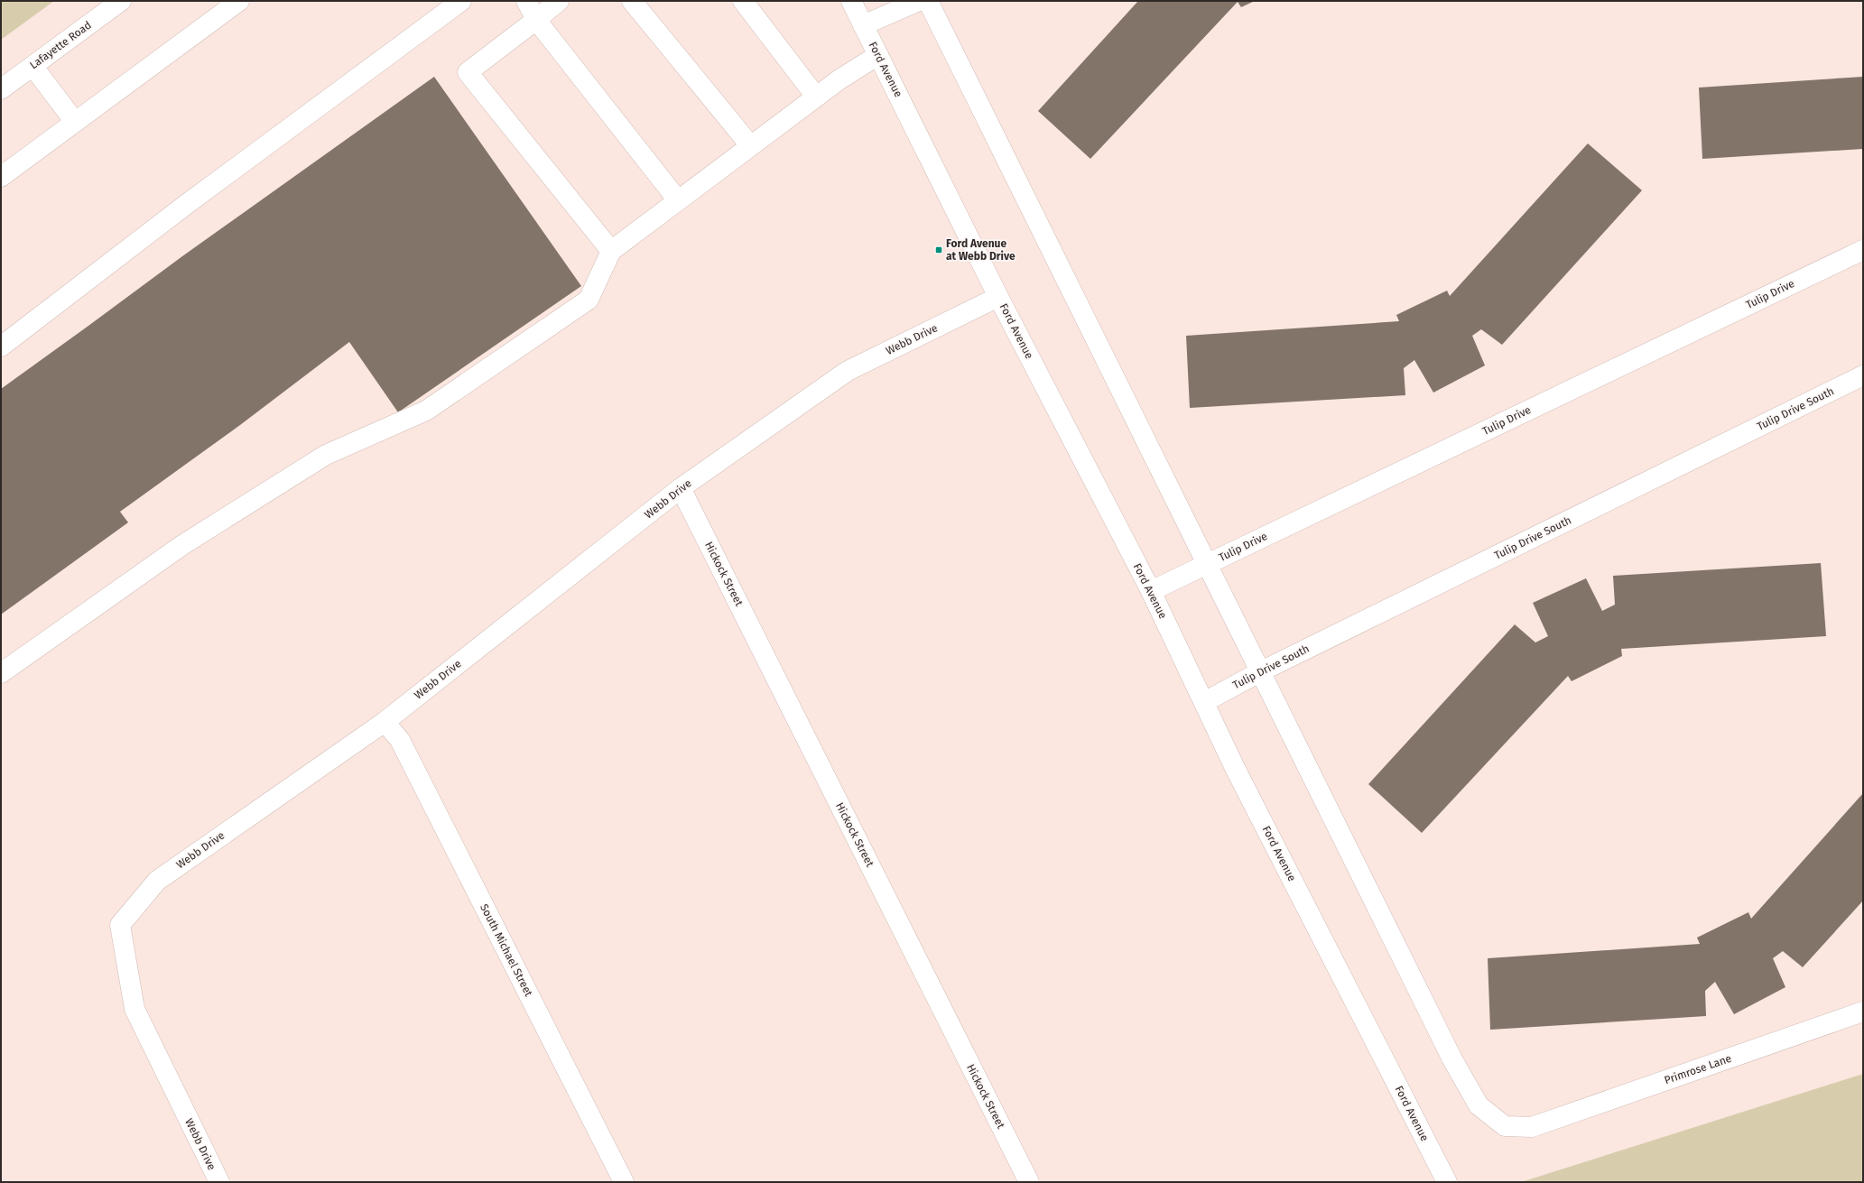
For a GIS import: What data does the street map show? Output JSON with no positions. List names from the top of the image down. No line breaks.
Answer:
{"streets":{"street":["Lafayette Road","Ford Avenue","Tulip Drive","Webb Drive","Tulip Drive South","Hickock Street","South Michael Street","Primrose Lane"]},"crossings":[["Ford Avenue","Tulip Drive"],["Ford Avenue","Webb Drive"],["Ford Avenue","Tulip Drive South"],["Webb Drive","Hickock Street"],["Webb Drive","South Michael Street"],["Tulip Drive South","Primrose Lane"]],"places":{"transit":["Ford Avenue at Webb Drive"]}}
